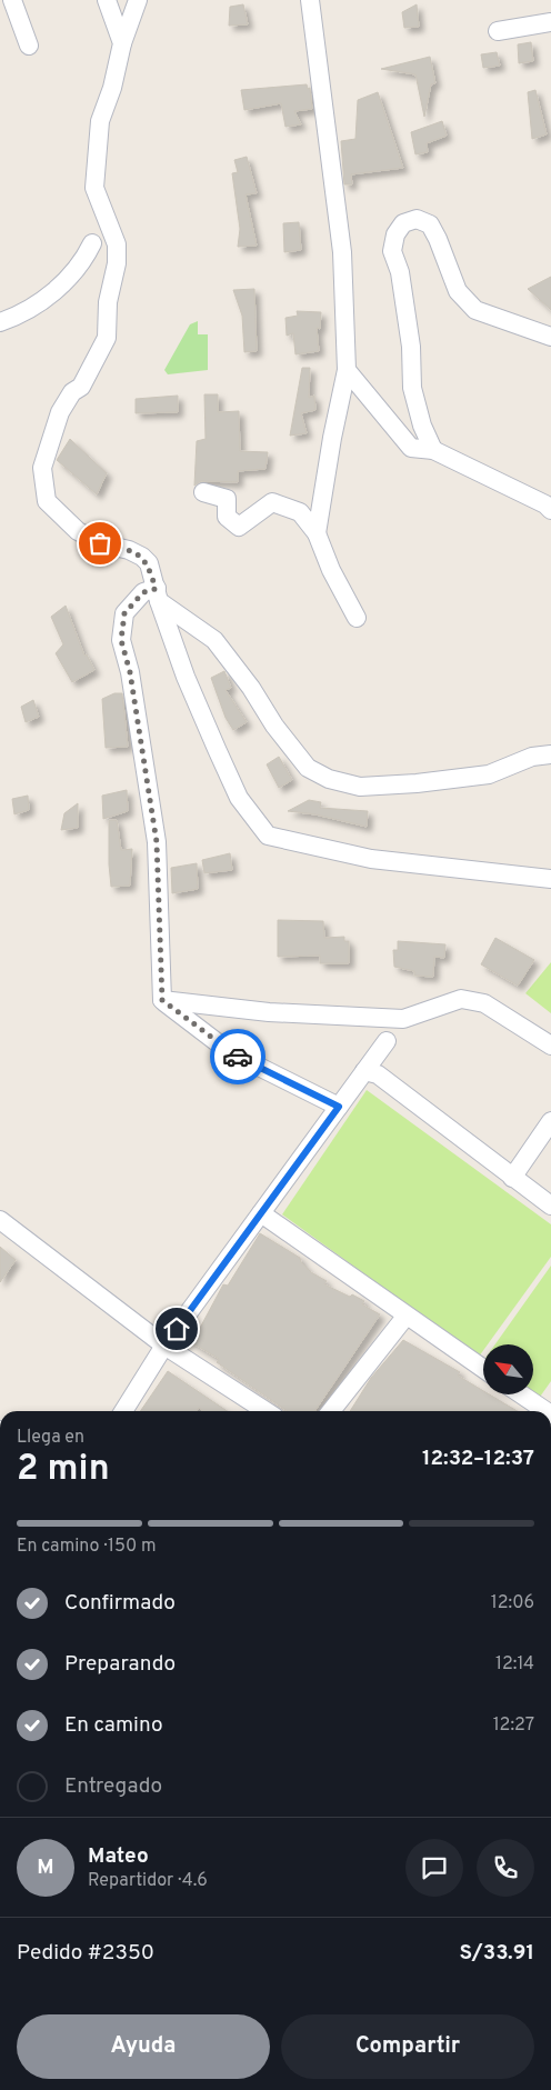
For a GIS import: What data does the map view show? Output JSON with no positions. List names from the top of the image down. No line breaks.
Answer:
{"north":"top left","page":{"heading":["2 min","Llega en","12:32–12:37"],"panel":["Mateo","Repartidor · 4.6","Pedido #2350","S/33.91"],"bar":"En camino · 150 m","list":[["Confirmado","12:06"],["Preparando","12:14"],["En camino","12:27"],"Entregado"],"round":"M","buttons":["Ayuda","Compartir"]}}
